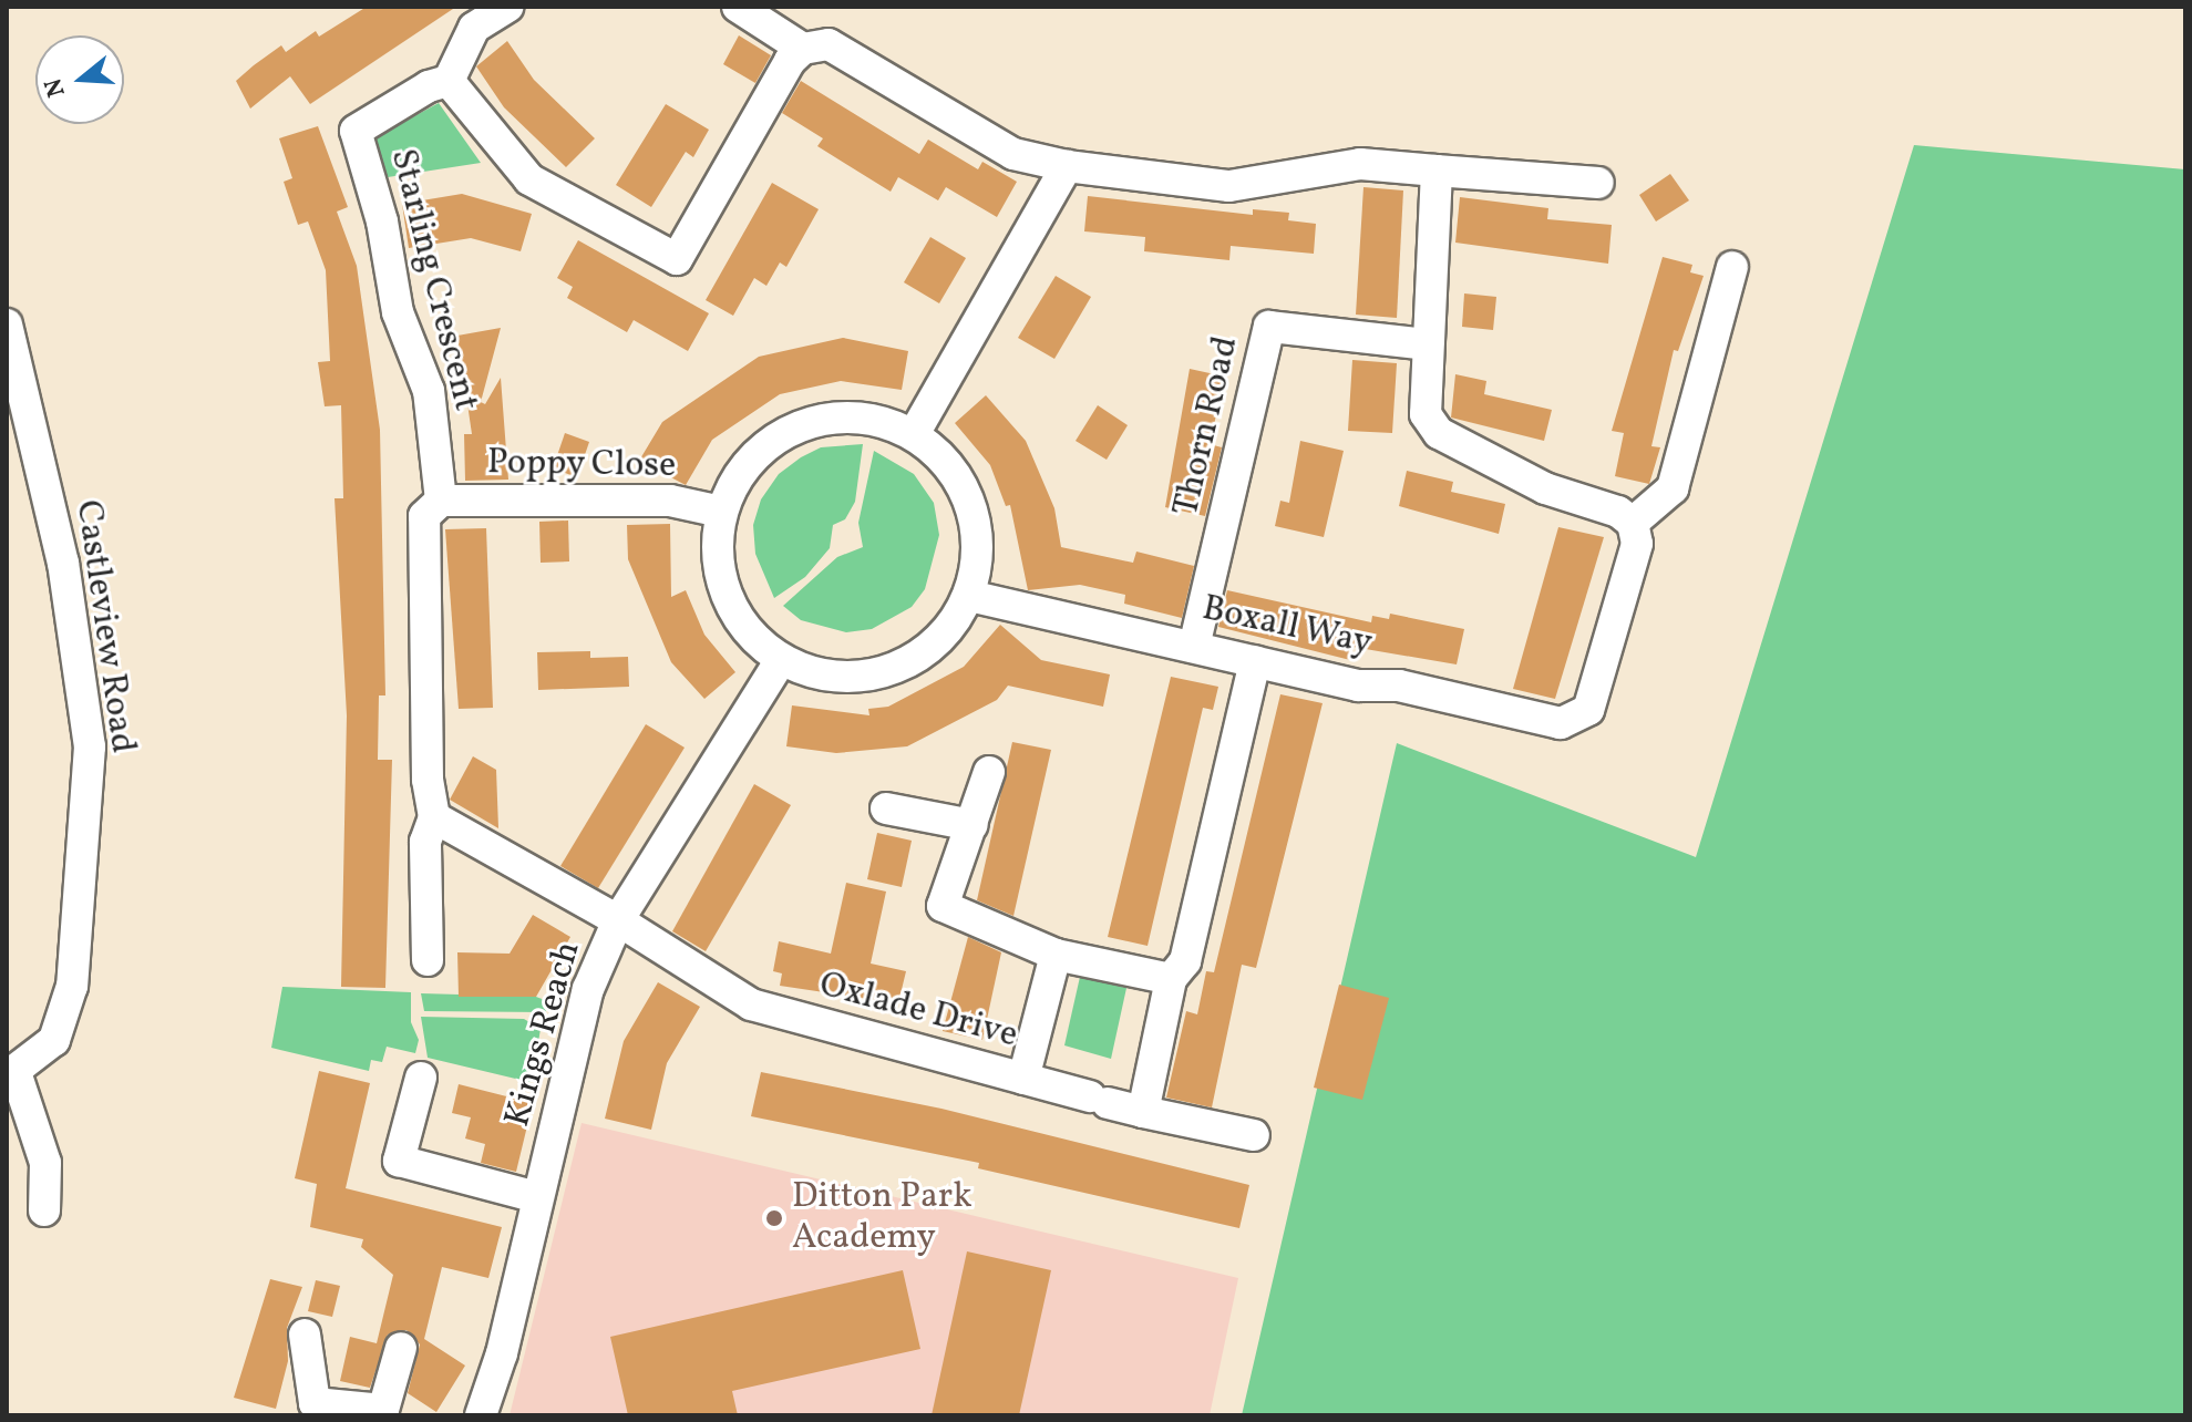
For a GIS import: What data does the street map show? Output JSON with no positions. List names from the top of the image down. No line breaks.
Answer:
{"streets":{"street":["Starling Crescent","Thorn Road","Poppy Close","Castleview Road","Boxall Way","Oxlade Drive","Kings Reach"]},"crossings":[["Starling Crescent","Poppy Close"],["Thorn Road","Boxall Way"],["Poppy Close","Boxall Way"],["Poppy Close","Kings Reach"],["Boxall Way","Kings Reach"],["Oxlade Drive","Kings Reach"]],"places":["Ditton Park Academy"],"north":"left"}
